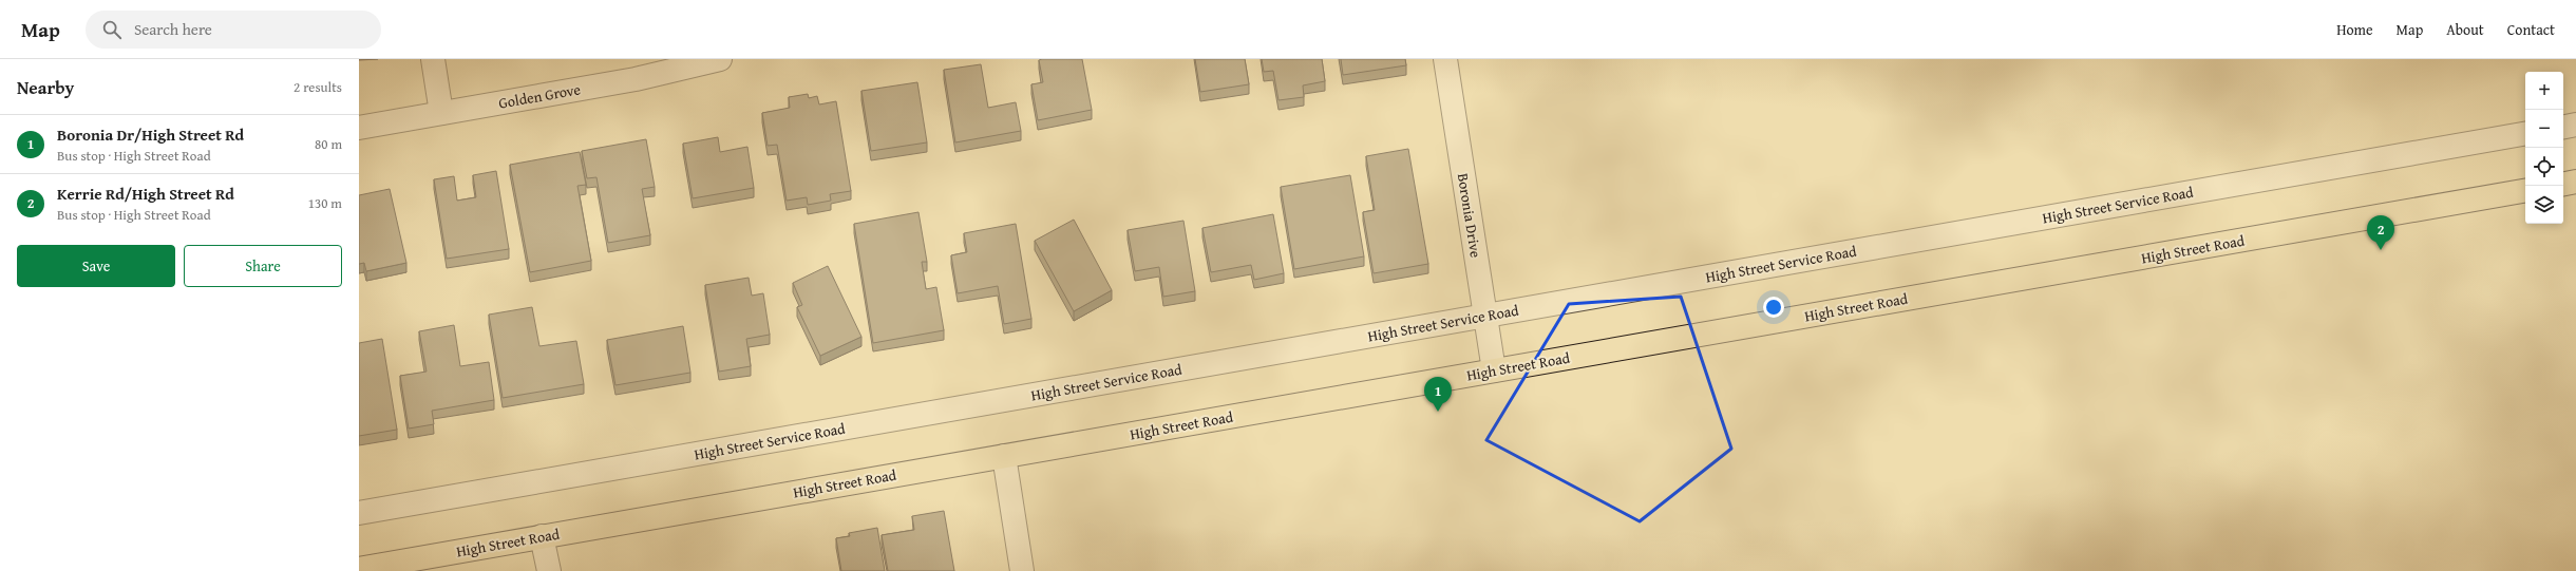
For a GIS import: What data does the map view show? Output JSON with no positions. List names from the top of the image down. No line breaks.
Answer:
{"streets":{"main road":["High Street Road"],"street":["Golden Grove","High Street Service Road","Boronia Drive"]},"crossings":[["High Street Service Road","Boronia Drive"],["Boronia Drive","High Street Road"]],"page":{"header":"Map","search":"Search here","nav":["Home","Map","About","Contact"],"heading":["Nearby","2 results"],"map_buttons":["+","−"],"list":[{"mark":"1","name":"Boronia Dr/High Street Rd","note":"Bus stop · High Street Road","value":"80 m"},{"mark":"2","name":"Kerrie Rd/High Street Rd","note":"Bus stop · High Street Road","value":"130 m"}],"pins":["2","1"],"buttons":["Save","Share"]}}
